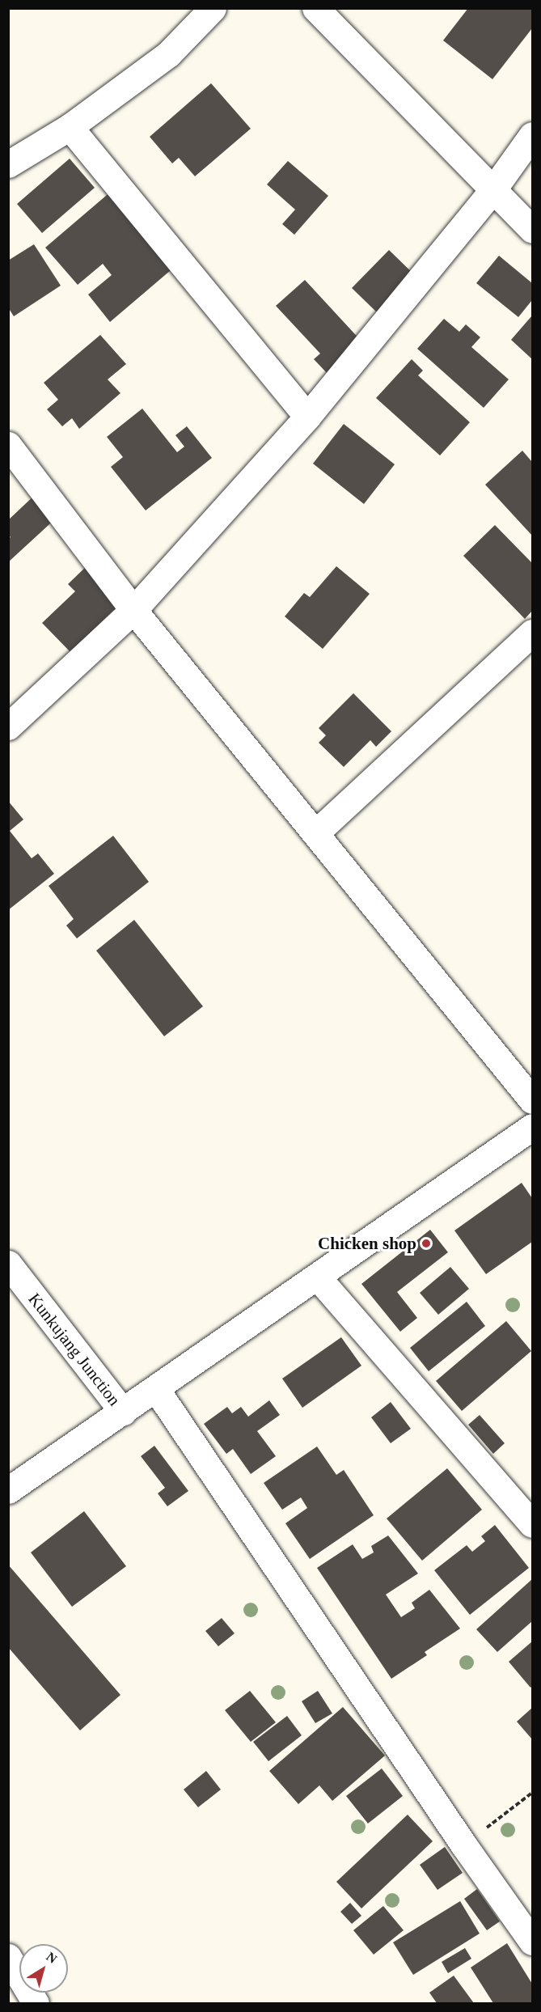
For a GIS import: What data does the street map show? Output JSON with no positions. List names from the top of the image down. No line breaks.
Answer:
{"streets":{"street":["Kunkujang Junction"]},"places":["Chicken shop"],"north":"top right"}
